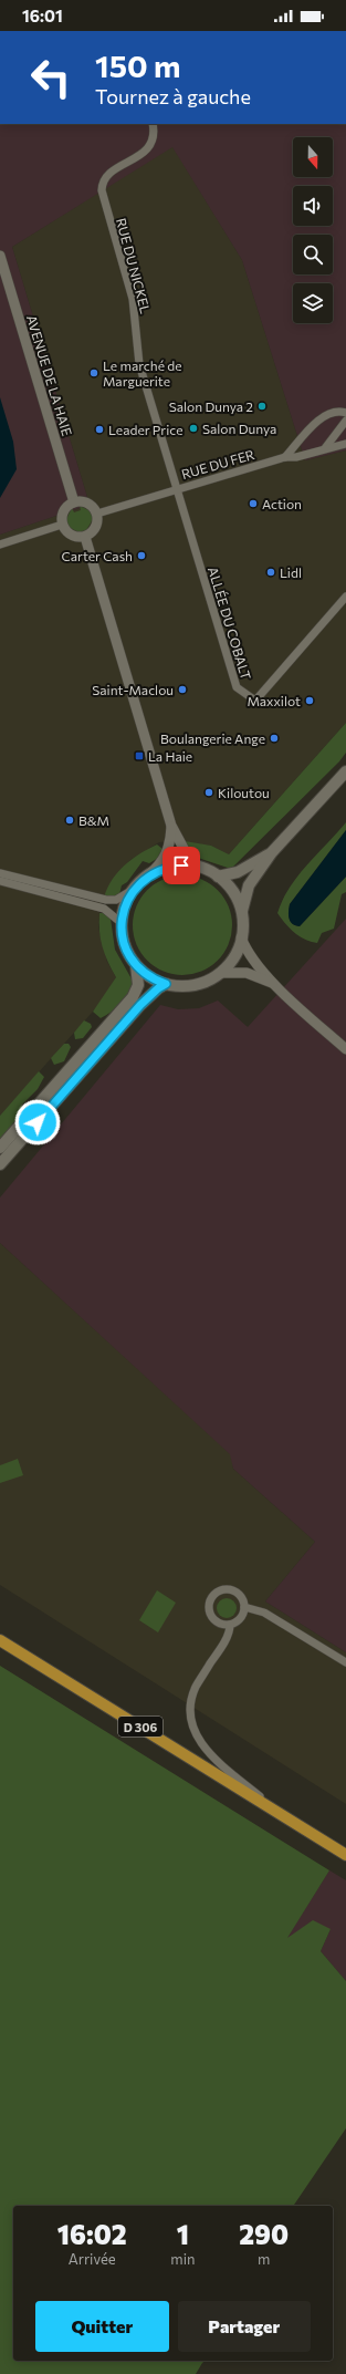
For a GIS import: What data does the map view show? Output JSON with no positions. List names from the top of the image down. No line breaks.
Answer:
{"streets":{"main road":["D 306"],"street":["RUE DU NICKEL","AVENUE DE LA HAIE","RUE DU FER","ALLÉE DU COBALT"]},"crossings":[["RUE DU NICKEL","RUE DU FER"],["RUE DU NICKEL","ALLÉE DU COBALT"],["AVENUE DE LA HAIE","RUE DU FER"],["RUE DU FER","ALLÉE DU COBALT"]],"places":{"other":["Le marché de Marguerite","Salon Dunya 2","Salon Dunya","Leader Price","Action","Carter Cash","Lidl","Saint-Maclou","Maxxilot","Boulangerie Ange","Kiloutou","B&M"],"transit":["La Haie"]},"north":"bottom","page":{"status":"16:01","turn":["150 m","Tournez à gauche"],"eta":["16:02","Arrivée","1","min","290","m"],"buttons":["Quitter","Partager"]}}
